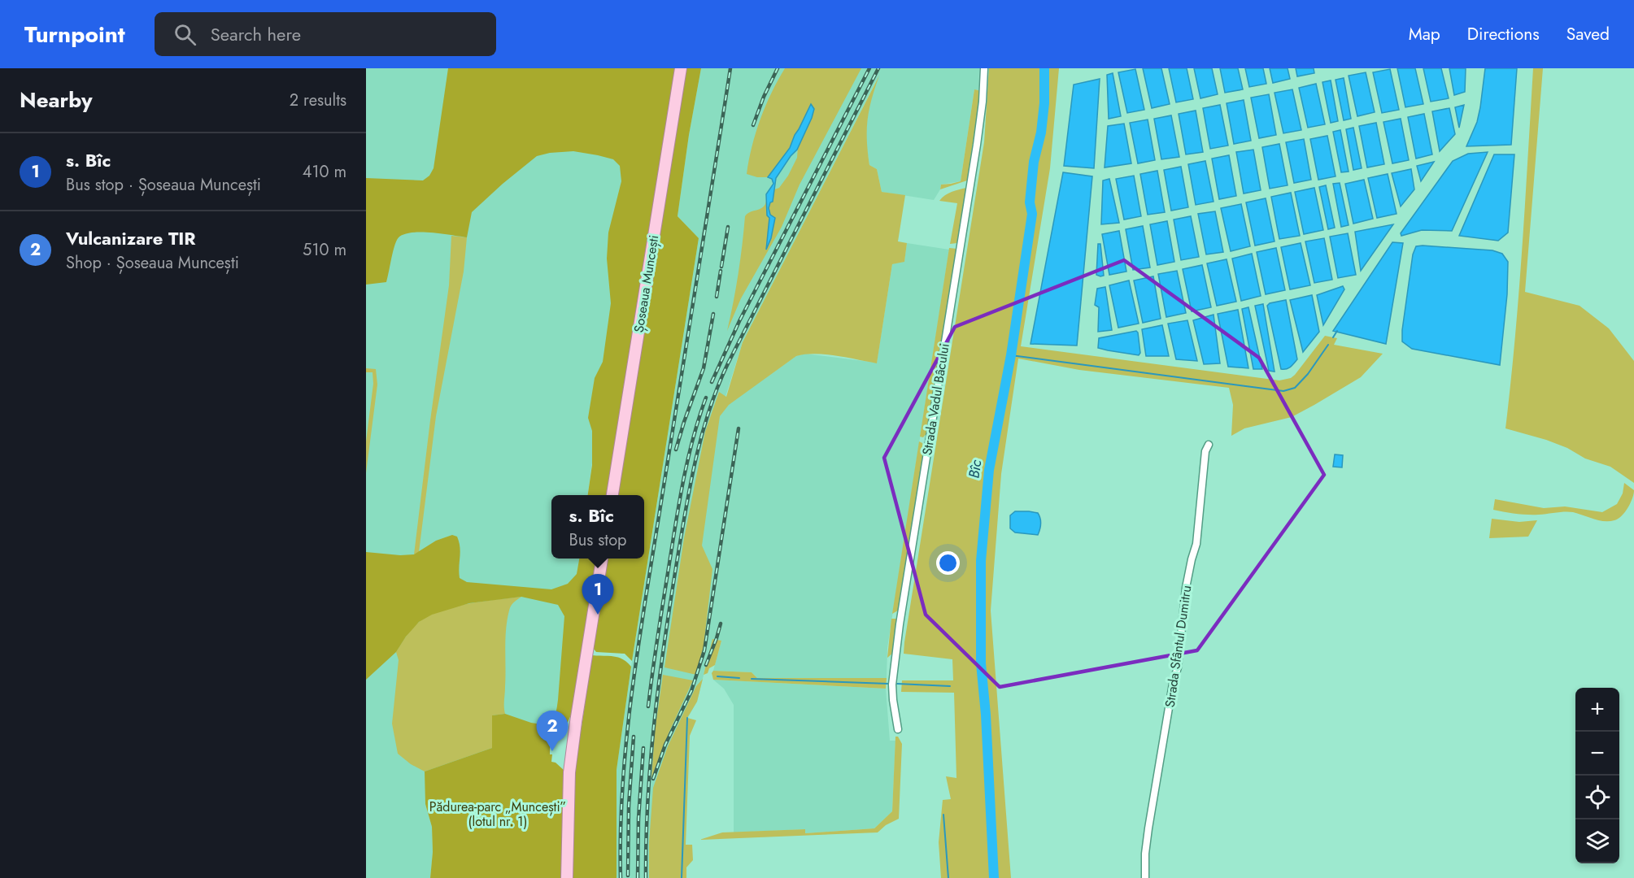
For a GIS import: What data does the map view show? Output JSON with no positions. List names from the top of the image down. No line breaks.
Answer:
{"streets":{"main road":["Șoseaua Muncești"],"street":["Strada Vadul Bâcului","Strada Sfântul Dumitru"]},"water":["Bîc"],"parks":["Pădurea-parc „Muncești” (lotul nr. 1)"],"page":{"header":"Turnpoint","search":"Search here","nav":["Map","Directions","Saved"],"heading":["Nearby","2 results"],"list":[{"mark":"1","name":"s. Bîc","note":"Bus stop · Șoseaua Muncești","value":"410 m"},{"mark":"2","name":"Vulcanizare TIR","note":"Shop · Șoseaua Muncești","value":"510 m"}],"popup":["s. Bîc","Bus stop"],"pins":["1","2"],"map_buttons":["+","−"]}}
